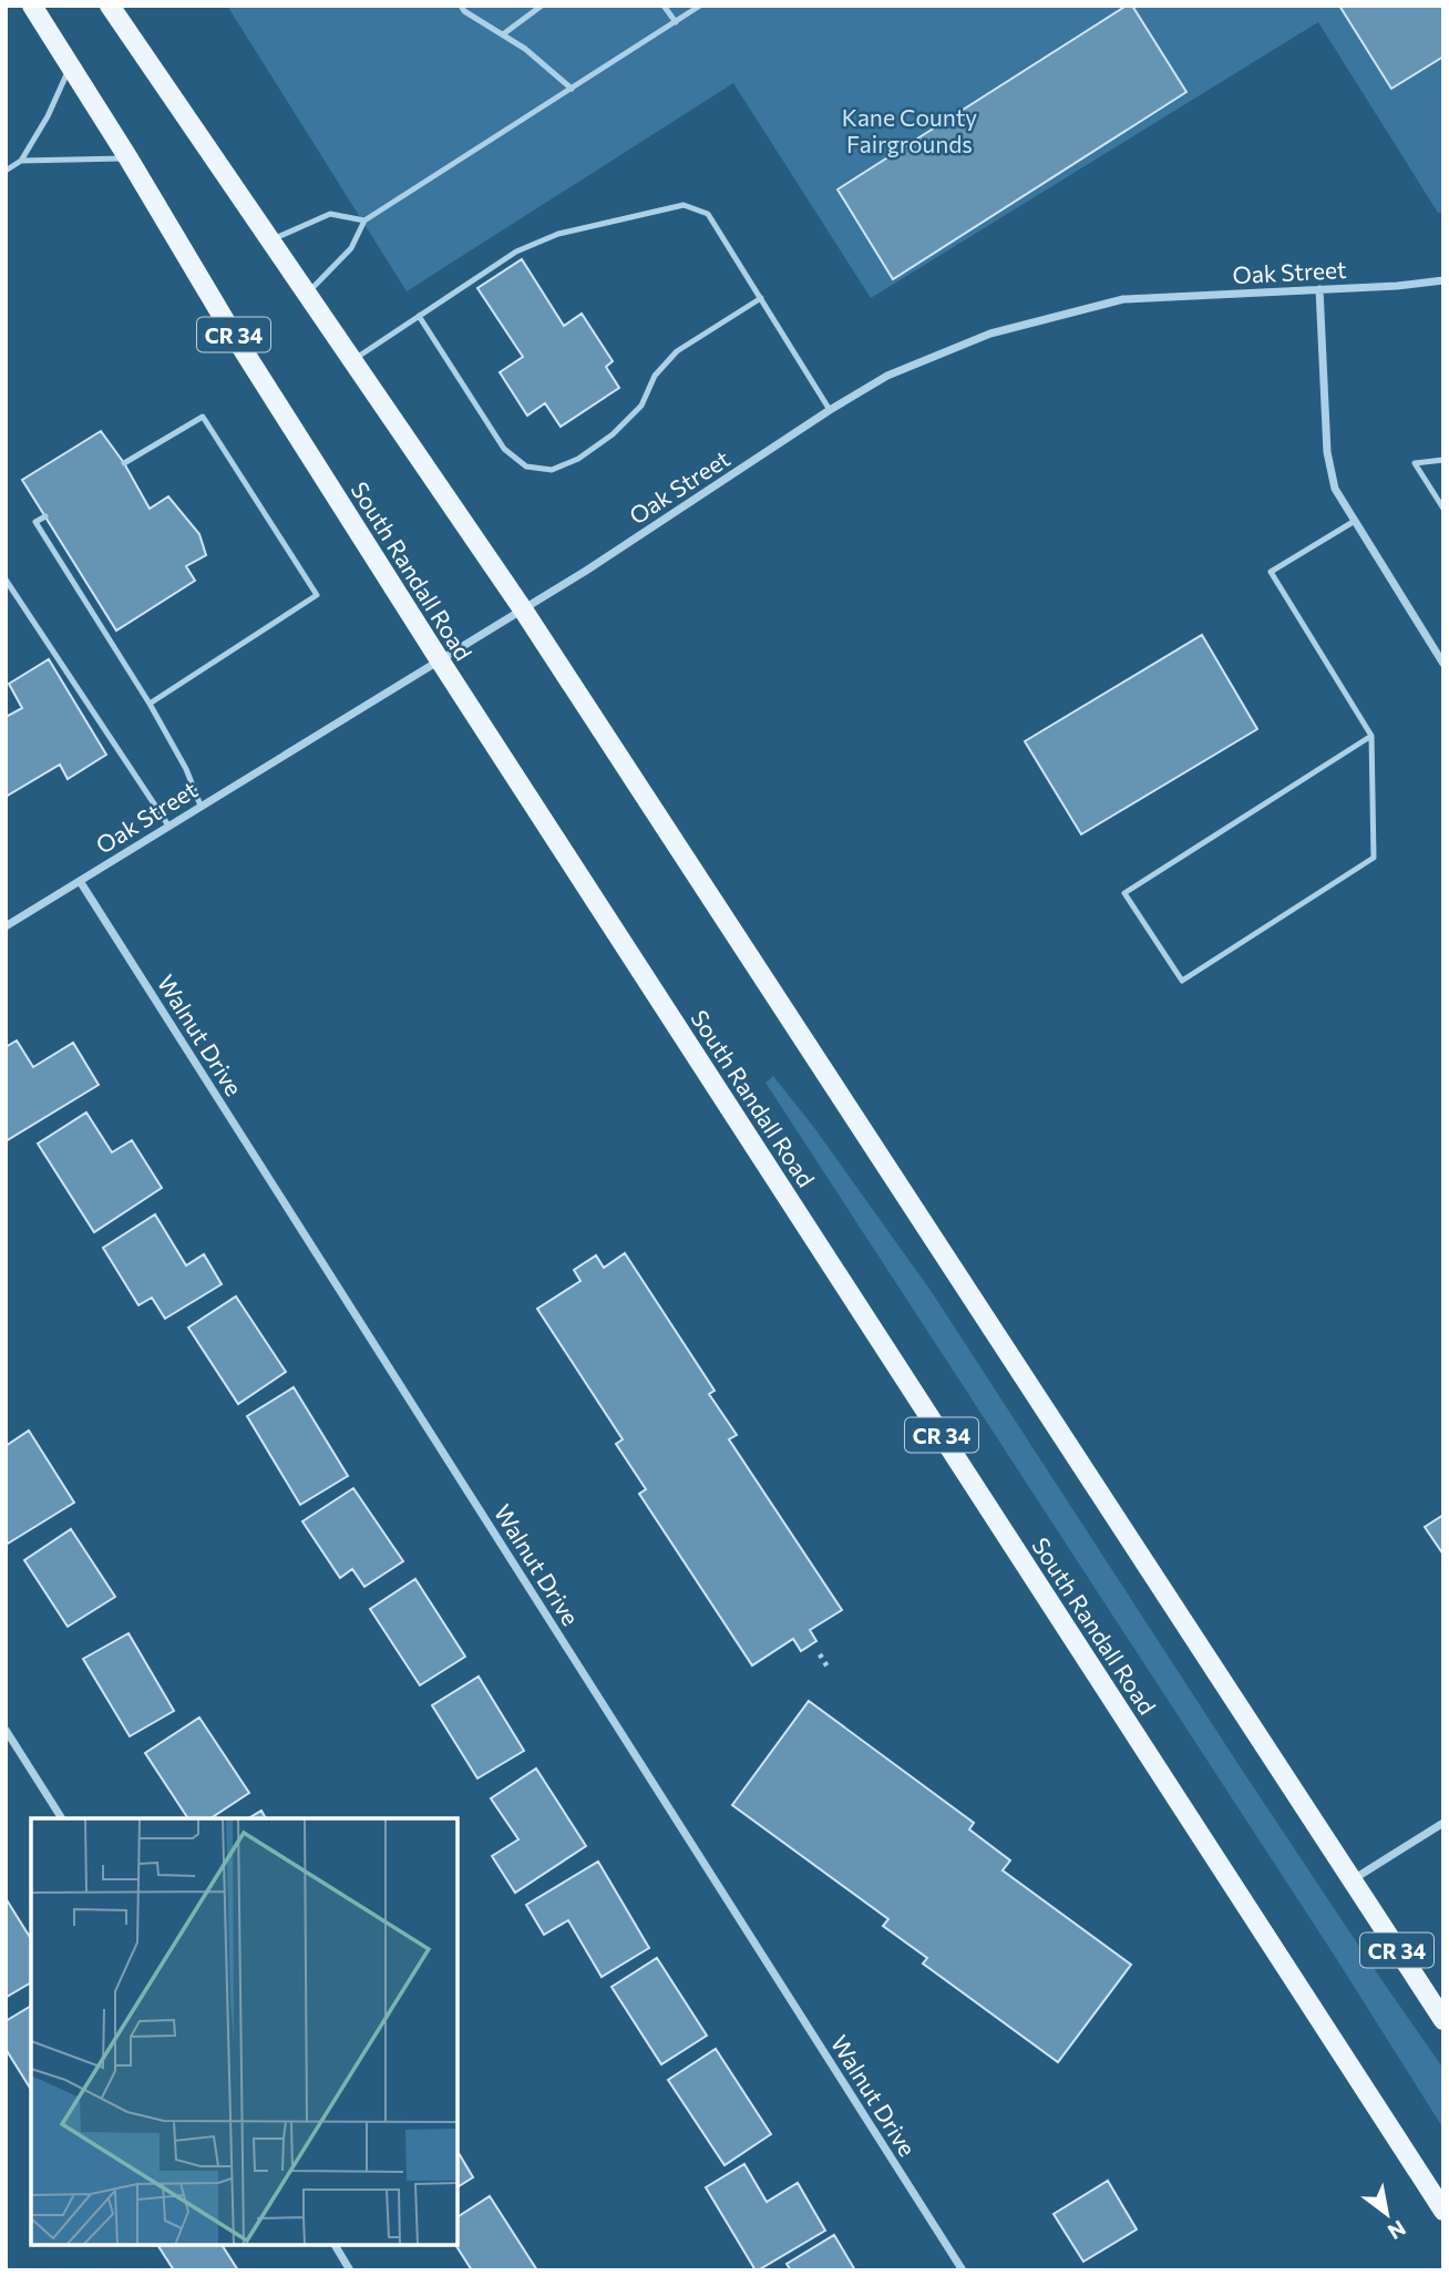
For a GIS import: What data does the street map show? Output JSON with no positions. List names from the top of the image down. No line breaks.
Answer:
{"streets":{"main road":["CR 34","South Randall Road"],"street":["Oak Street","Walnut Drive"]},"crossings":[["Oak Street","CR 34"],["Oak Street","South Randall Road"],["Oak Street","Walnut Drive"]],"parks":["Kane County Fairgrounds"],"north":"bottom right"}
